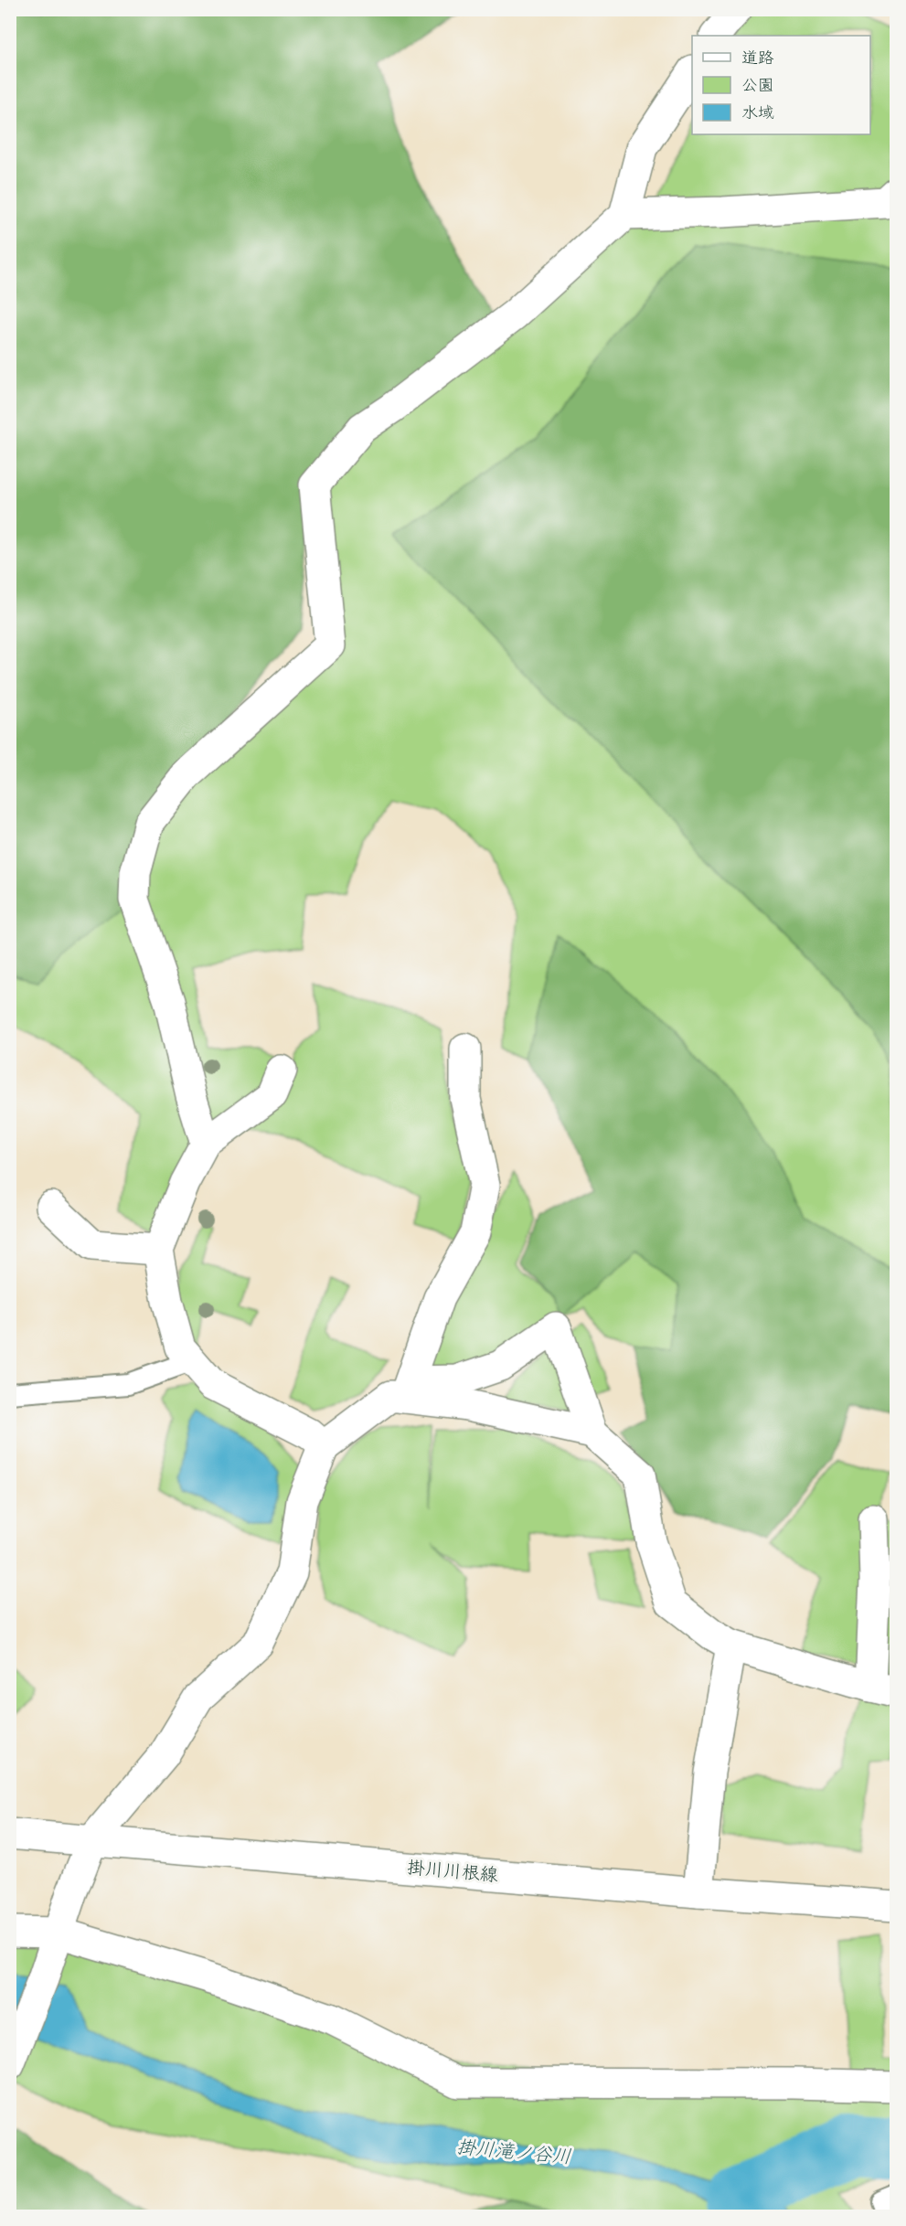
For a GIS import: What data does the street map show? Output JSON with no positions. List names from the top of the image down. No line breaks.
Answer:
{"streets":{"street":["掛川川根線"]},"water":["掛川滝ノ谷川"],"legend":["道路","公園","水域"]}
